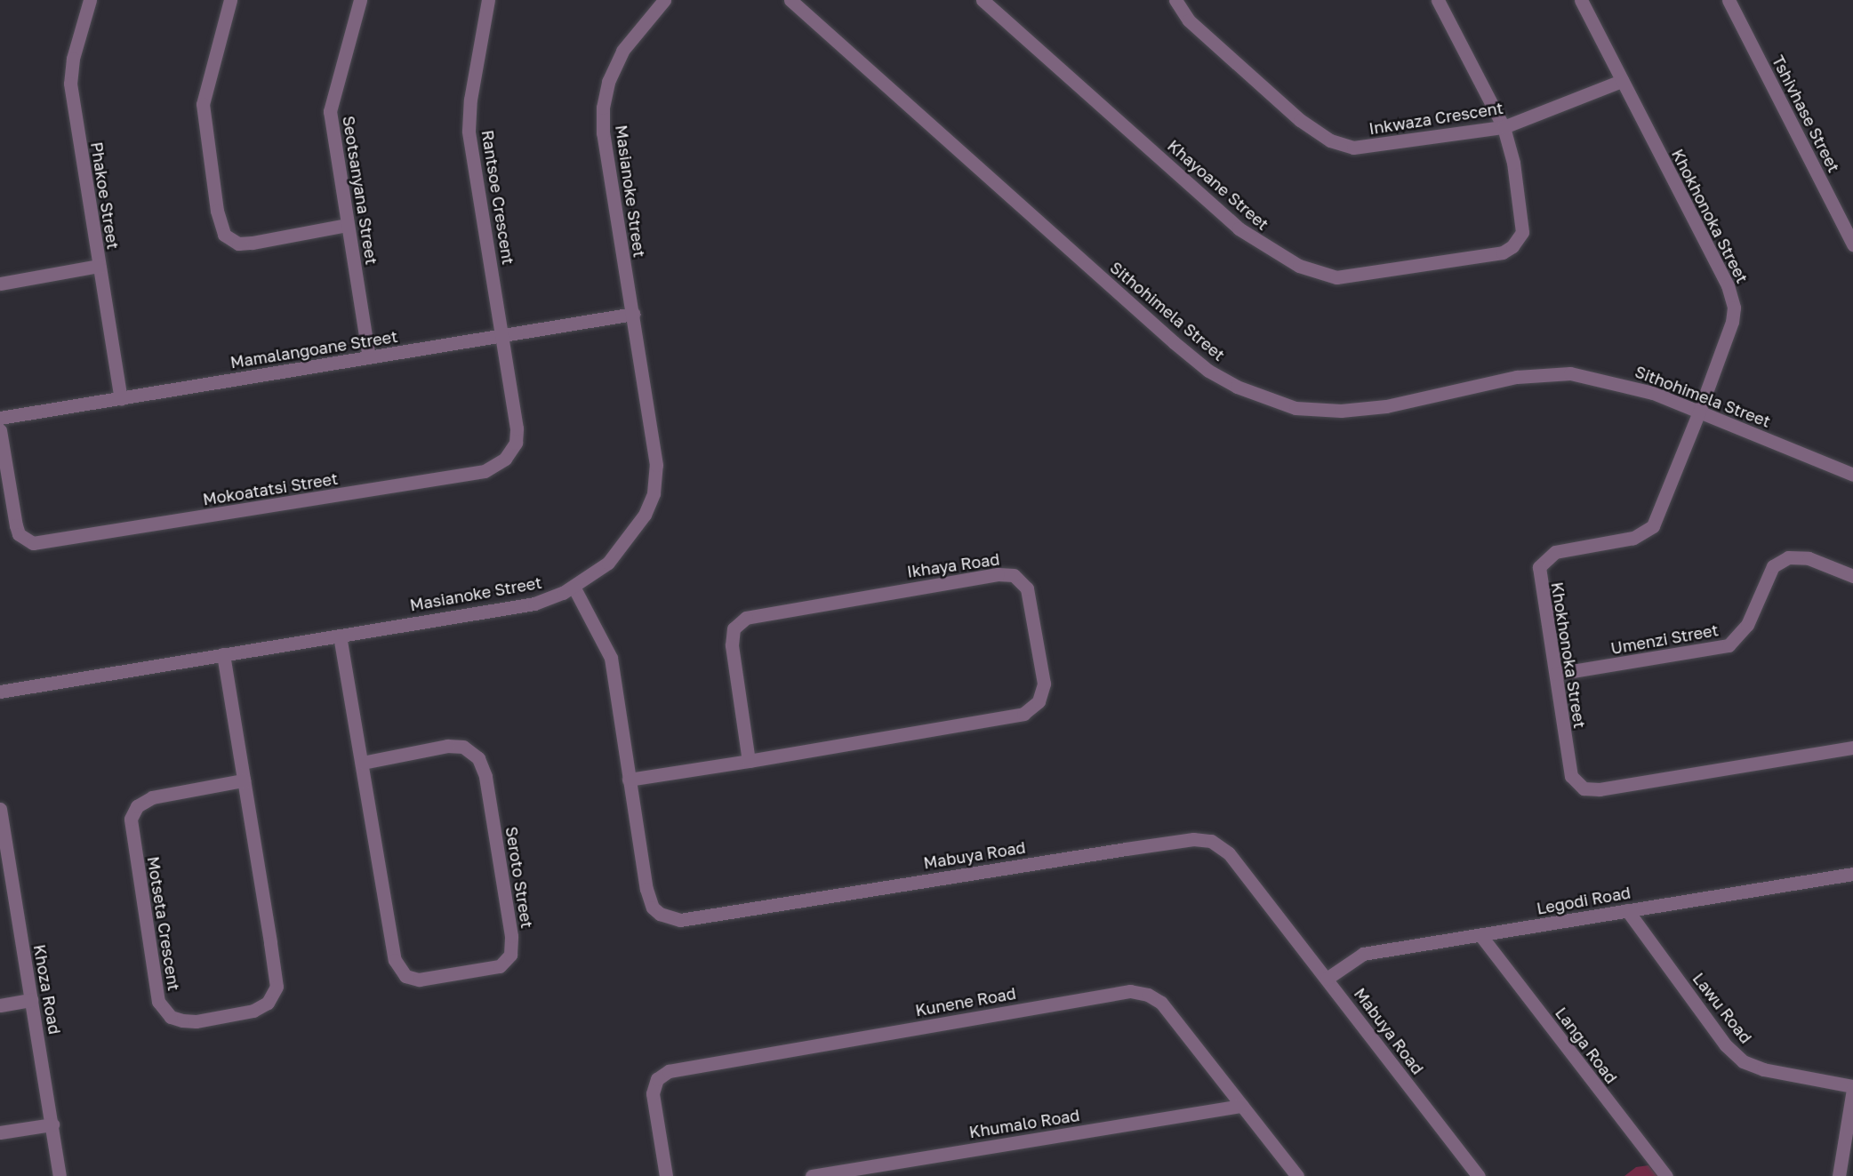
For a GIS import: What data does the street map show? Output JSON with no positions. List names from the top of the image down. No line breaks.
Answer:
{"streets":{"street":["Tshivhase Street","Inkwaza Crescent","Khayoane Street","Seotsanyana Street","Masianoke Street","Phakoe Street","Rantsoe Crescent","Khokhonoka Street","Sithohimela Street","Mamalangoane Street","Mokoatatsi Street","Ikhaya Road","Umenzi Street","Mabuya Road","Seroto Street","Legodi Road","Motseta Crescent","Khoza Road","Kunene Road","Lawu Road","Langa Road","Khumalo Road"]},"crossings":[["Inkwaza Crescent","Khayoane Street"],["Inkwaza Crescent","Khokhonoka Street"],["Seotsanyana Street","Mamalangoane Street"],["Masianoke Street","Mamalangoane Street"],["Masianoke Street","Mabuya Road"],["Masianoke Street","Seroto Street"],["Phakoe Street","Mamalangoane Street"],["Rantsoe Crescent","Mamalangoane Street"],["Rantsoe Crescent","Mokoatatsi Street"],["Khokhonoka Street","Sithohimela Street"],["Khokhonoka Street","Umenzi Street"],["Mamalangoane Street","Mokoatatsi Street"],["Ikhaya Road","Mabuya Road"],["Mabuya Road","Legodi Road"],["Legodi Road","Lawu Road"],["Legodi Road","Langa Road"],["Kunene Road","Khumalo Road"]]}
